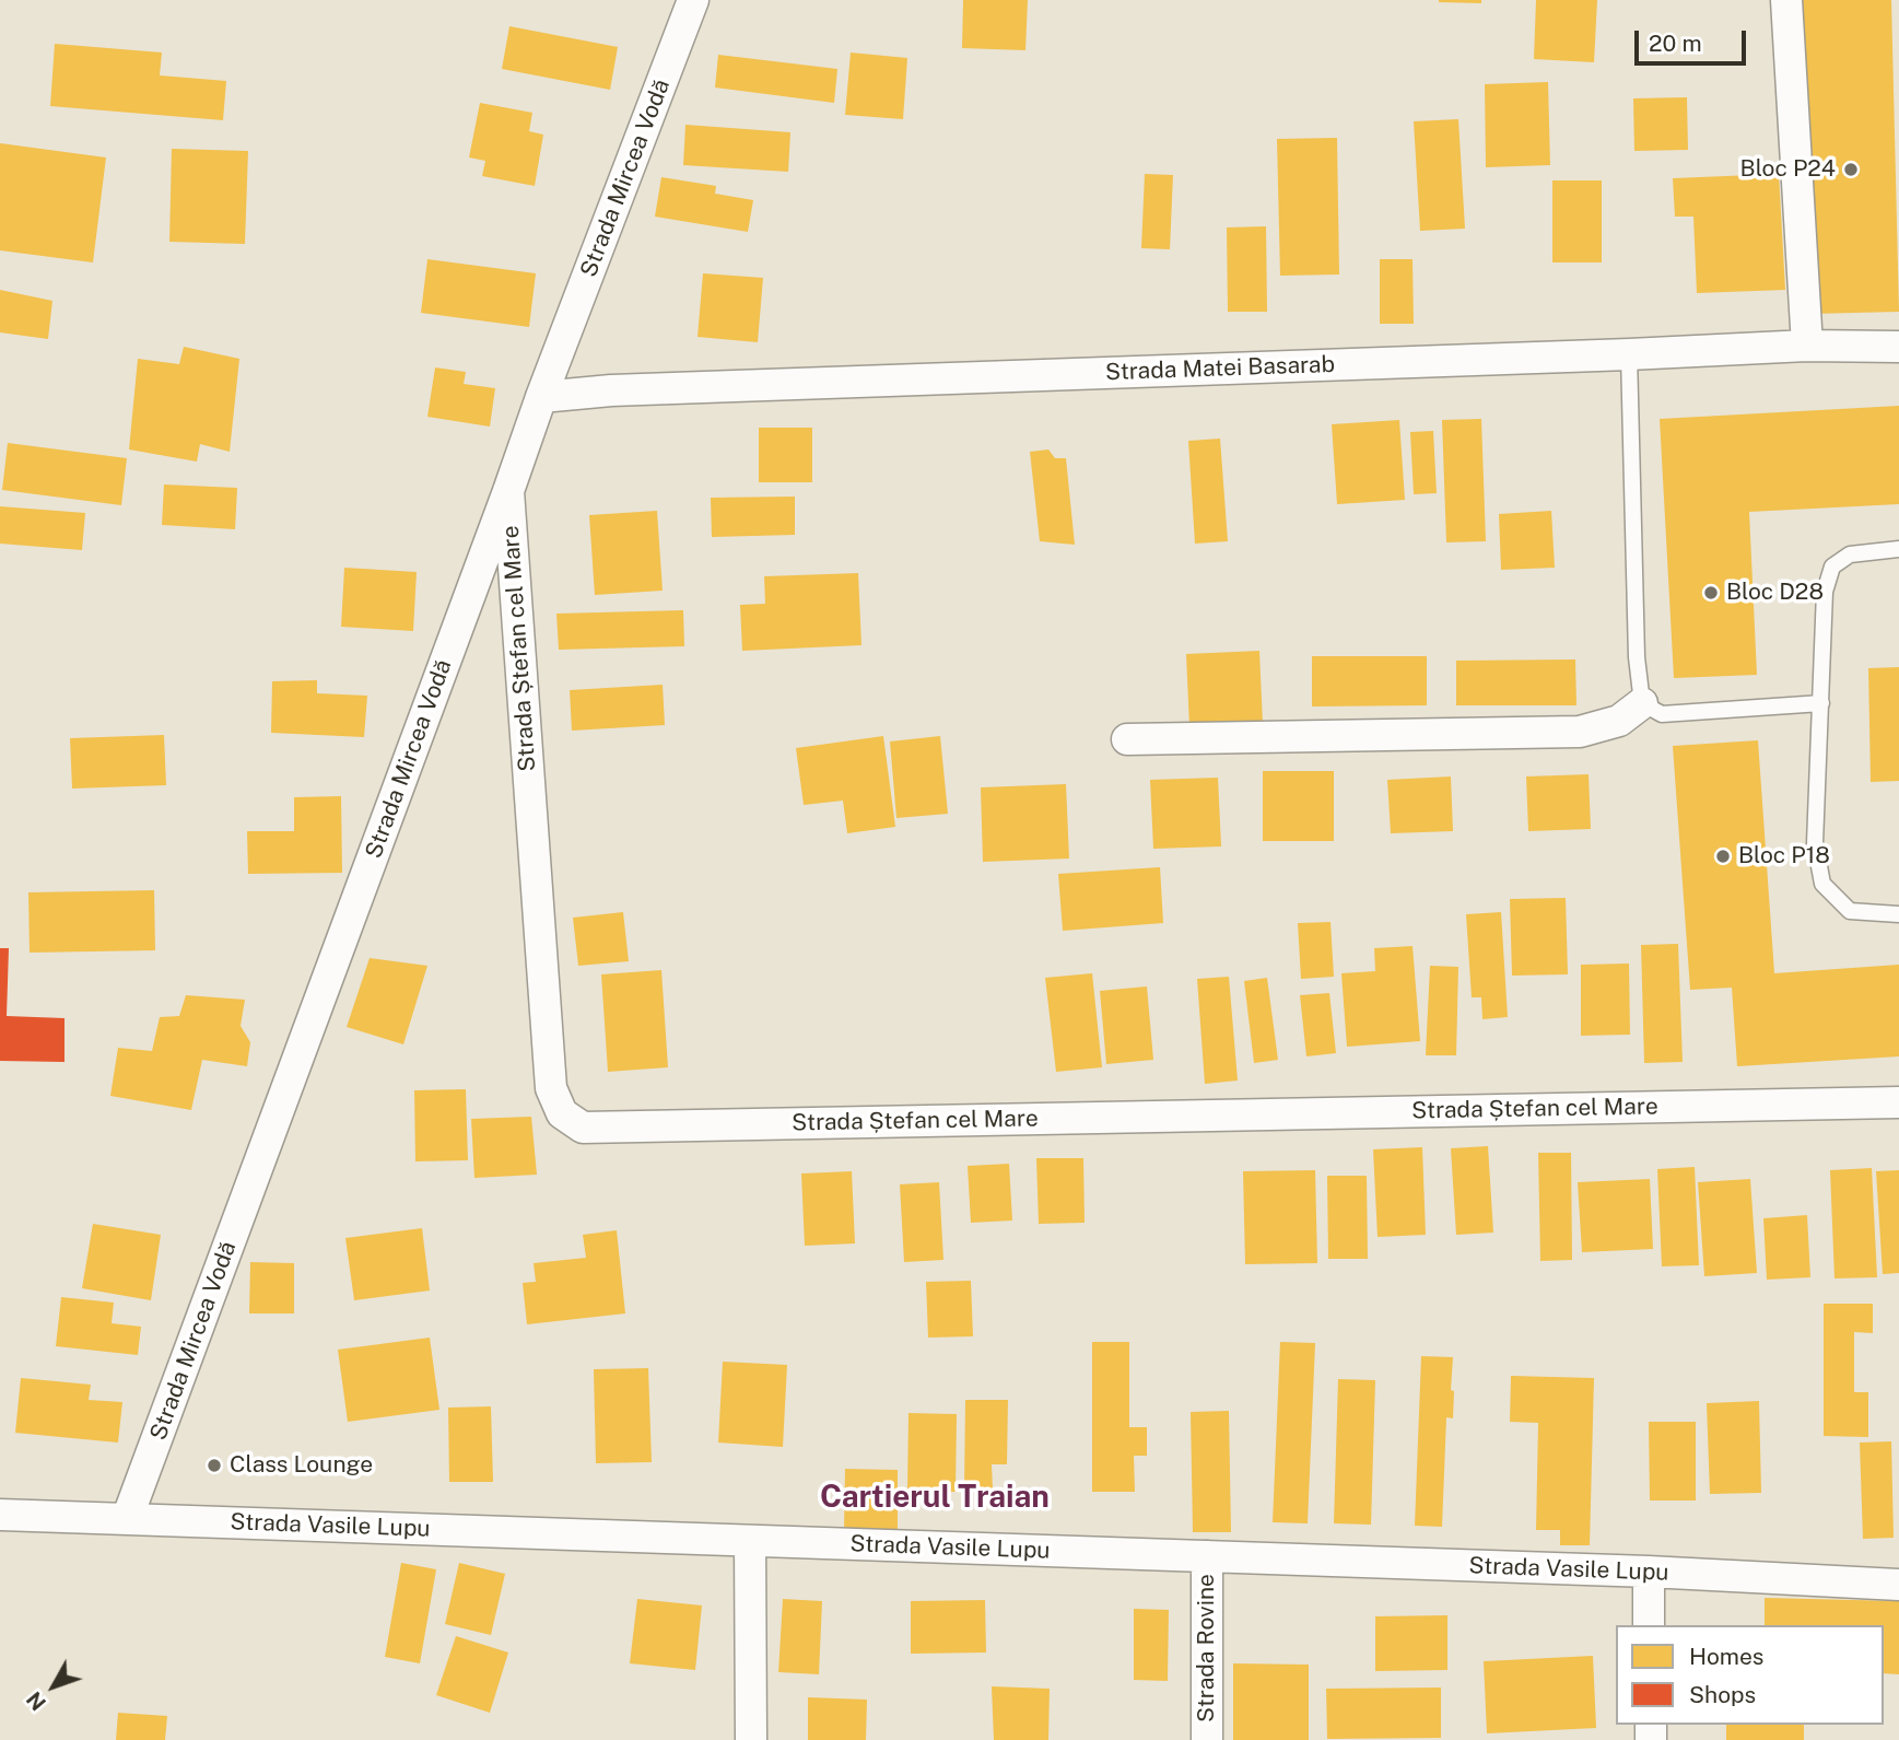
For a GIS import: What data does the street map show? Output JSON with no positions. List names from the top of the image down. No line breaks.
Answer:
{"streets":{"street":["Strada Mircea Vodă","Strada Matei Basarab","Strada Ștefan cel Mare","Strada Vasile Lupu","Strada Rovine"]},"crossings":[["Strada Mircea Vodă","Strada Matei Basarab"],["Strada Mircea Vodă","Strada Ștefan cel Mare"],["Strada Mircea Vodă","Strada Vasile Lupu"],["Strada Vasile Lupu","Strada Rovine"]],"districts":["Cartierul Traian"],"places":["Bloc P24","Bloc D28","Bloc P18","Class Lounge"],"legend":["Homes","Shops"],"scale_bar":"20 m","north":"bottom left"}
